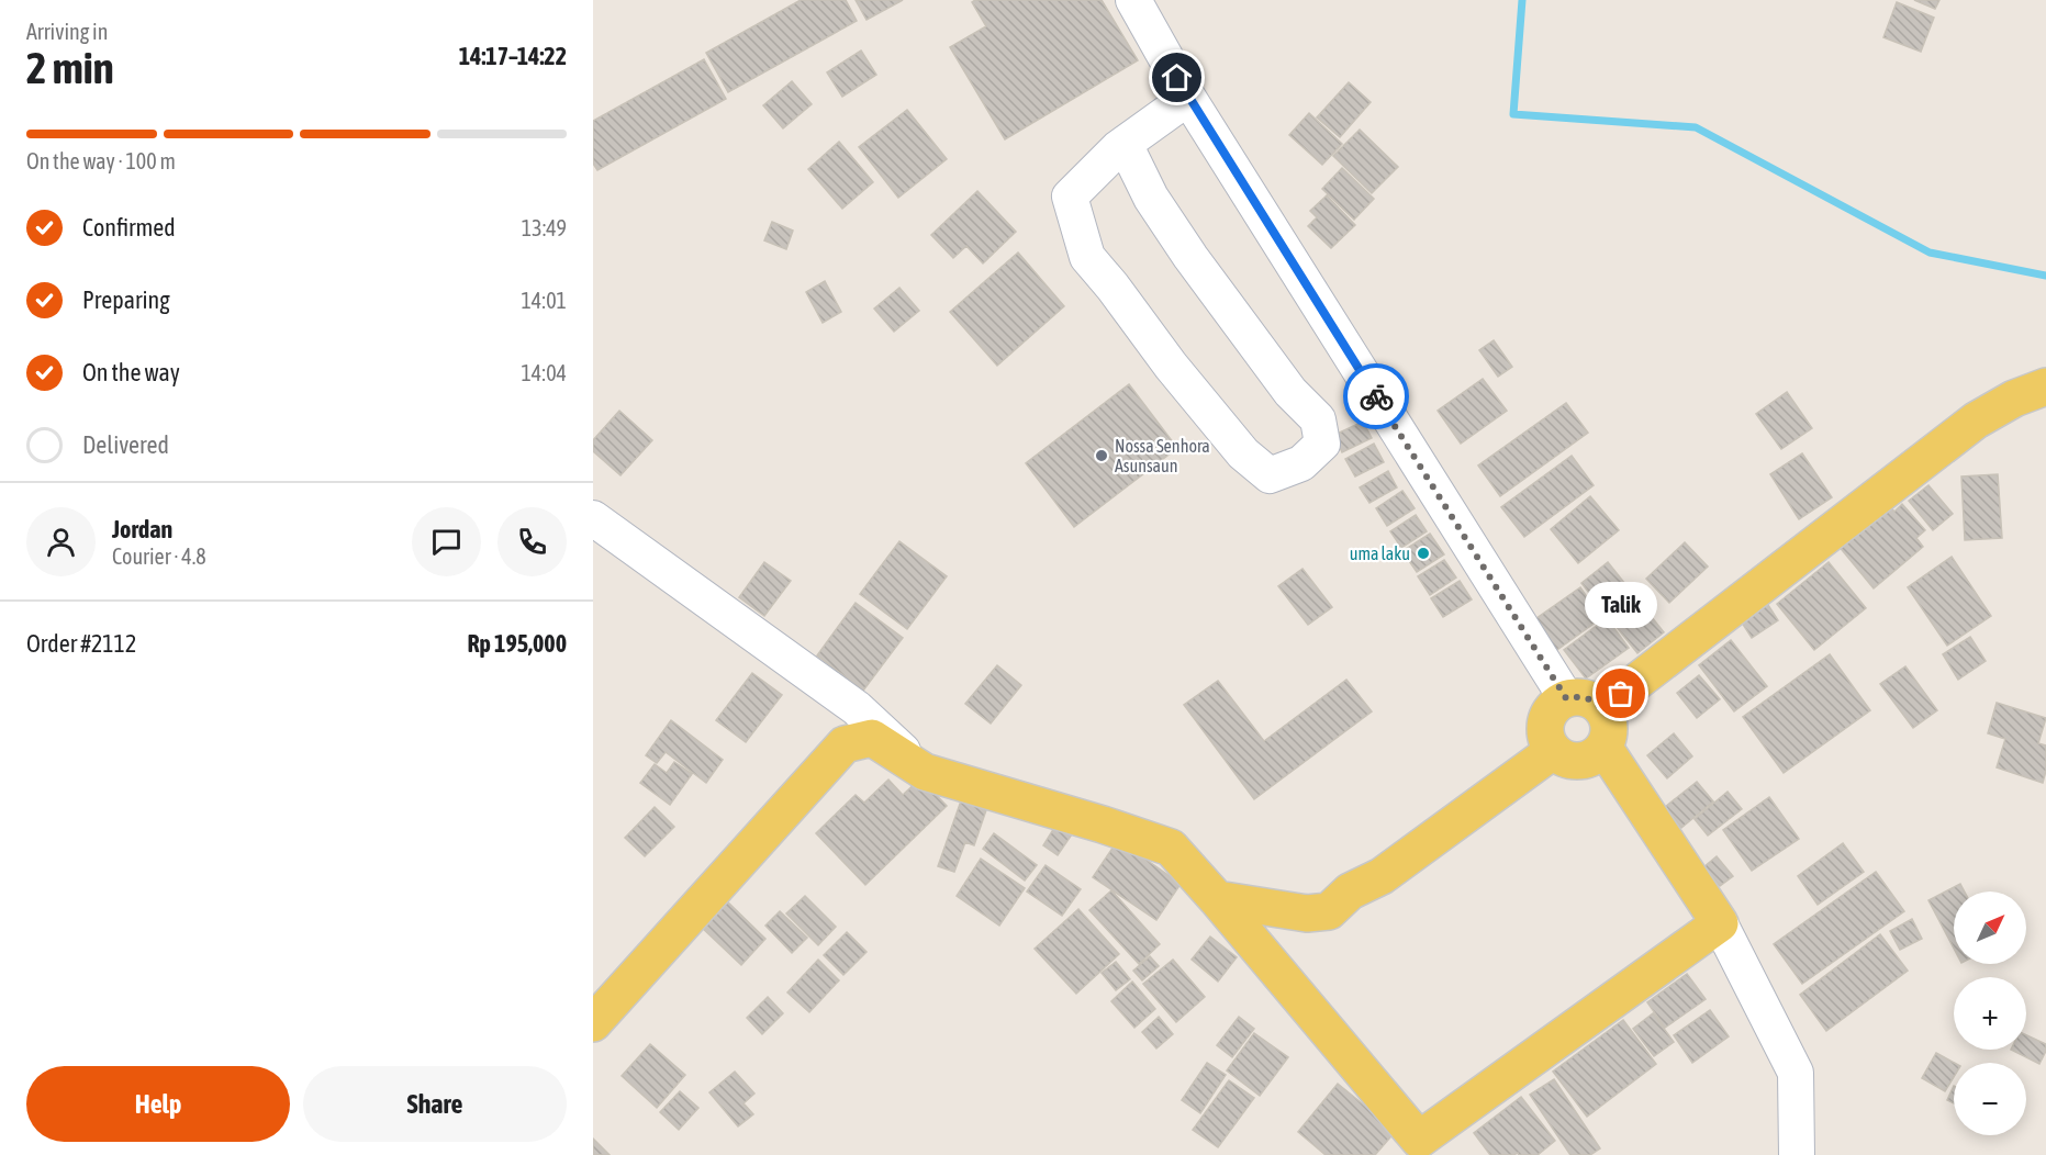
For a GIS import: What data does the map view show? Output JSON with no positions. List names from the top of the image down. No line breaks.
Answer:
{"places":["Nossa Senhora Asunsaun","uma laku","Talik"],"north":"top right","page":{"heading":["2 min","Arriving in","14:17–14:22"],"panel":["Jordan","Courier · 4.8","Order #2112","Rp 195,000"],"bar":"On the way · 100 m","list":[["Confirmed","13:49"],["Preparing","14:01"],["On the way","14:04"],"Delivered"],"bubble":"Talik","map_buttons":["+","−"],"buttons":["Help","Share"]}}
